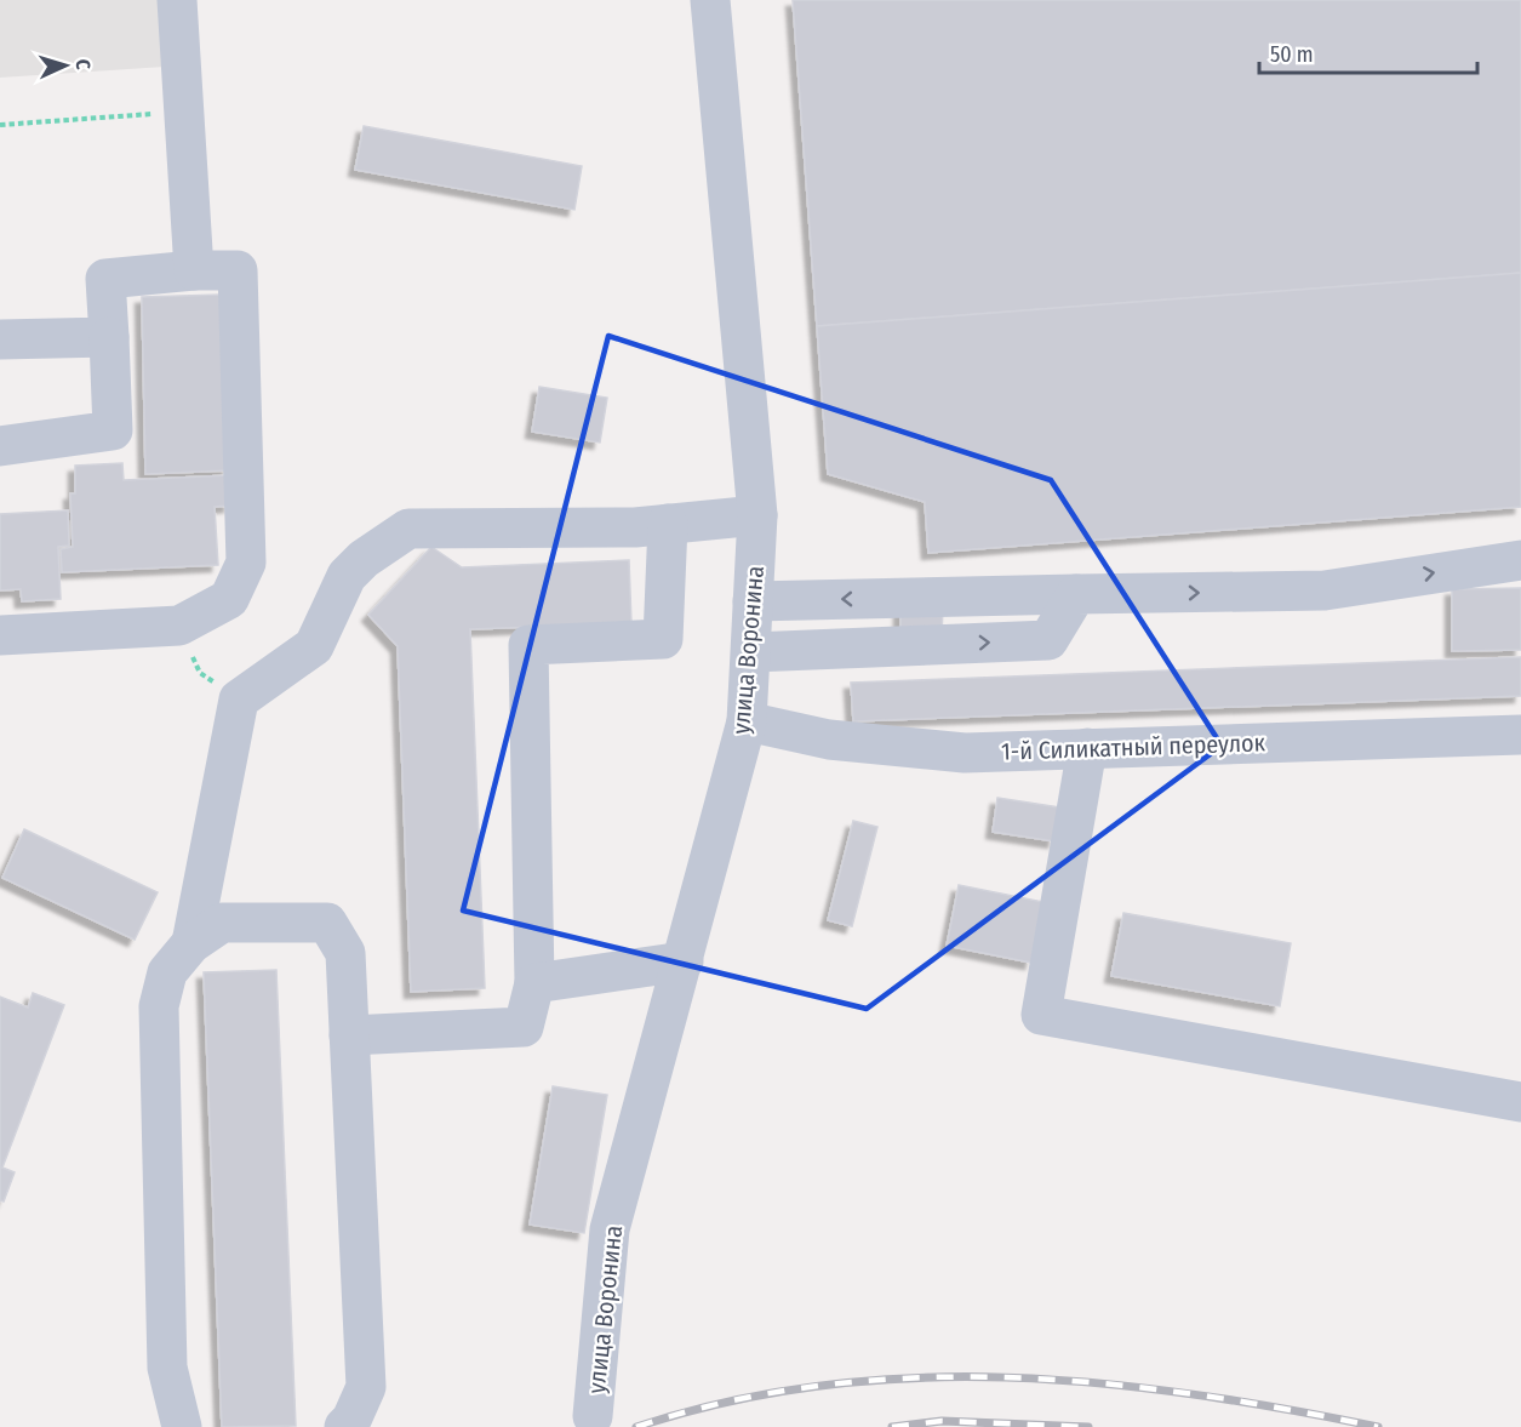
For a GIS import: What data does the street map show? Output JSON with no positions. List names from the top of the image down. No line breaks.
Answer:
{"streets":{"street":["улица Воронина","1-й Силикатный переулок"]},"crossings":[["улица Воронина","1-й Силикатный переулок"]],"scale_bar":"50 m","north":"right"}
